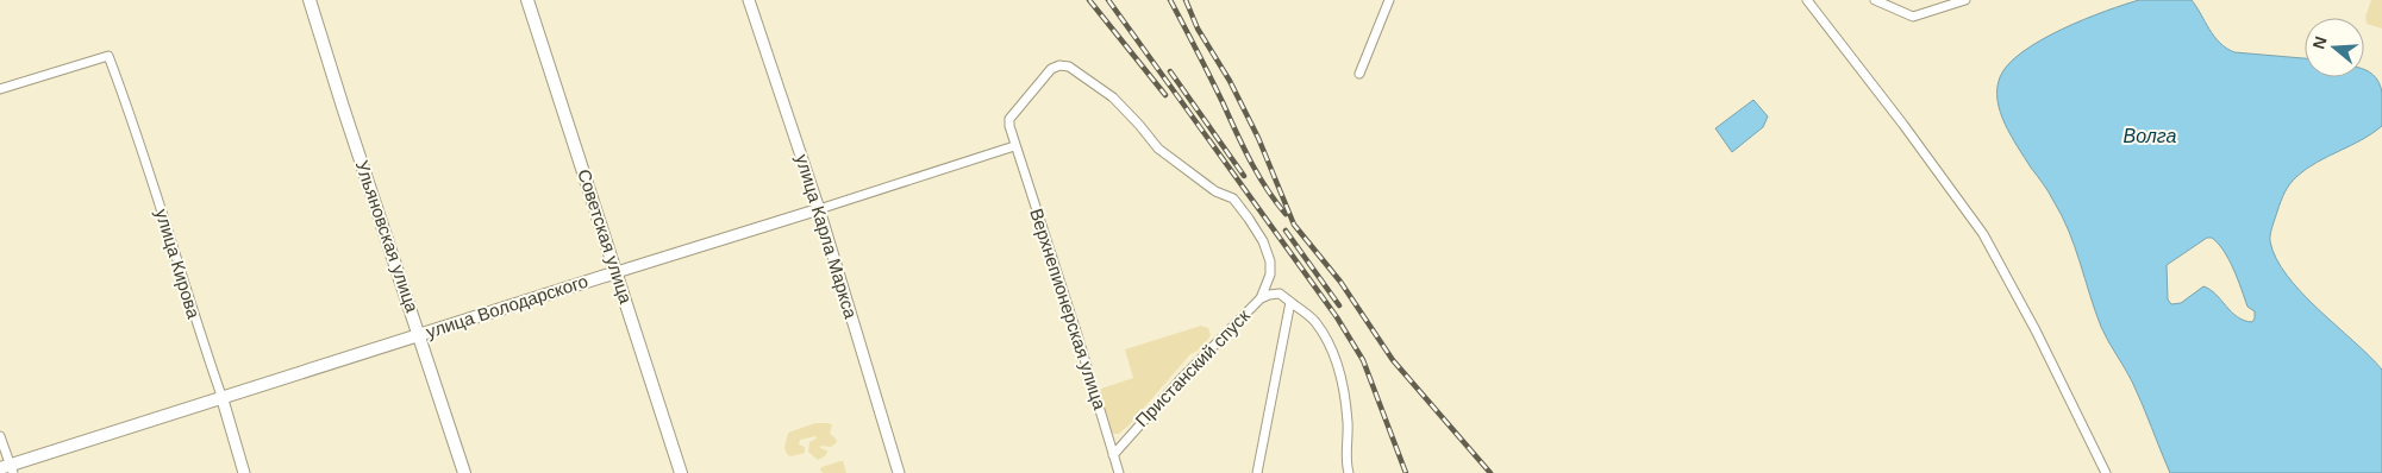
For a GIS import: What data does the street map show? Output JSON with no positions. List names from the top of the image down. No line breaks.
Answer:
{"streets":{"main road":["Ульяновская улица","Советская улица","улица Володарского"],"street":["улица Карла Маркса","улица Кирова","Верхнепионерская улица","Пристанский спуск"]},"crossings":[["Ульяновская улица","улица Володарского"],["Советская улица","улица Володарского"],["улица Карла Маркса","улица Володарского"],["улица Кирова","улица Володарского"],["улица Володарского","Верхнепионерская улица"],["Верхнепионерская улица","Пристанский спуск"]],"water":["Волга"],"north":"left"}
